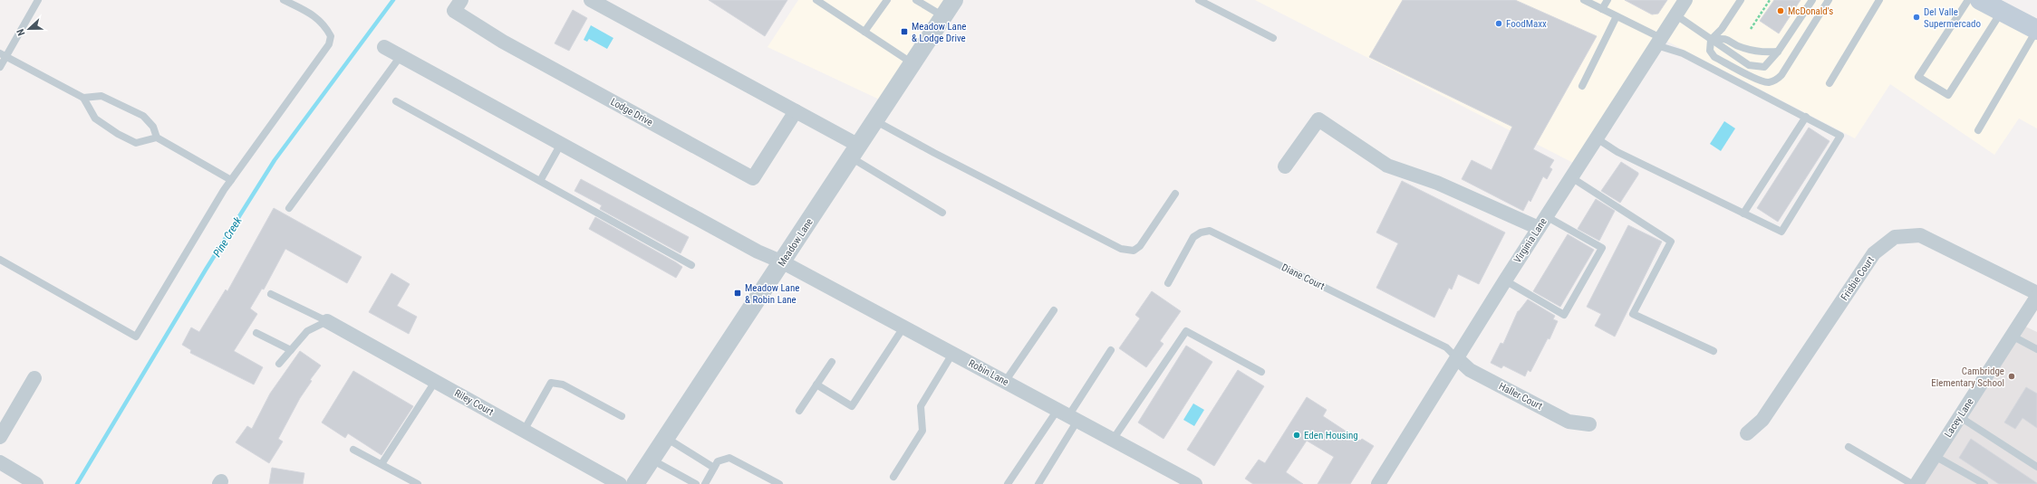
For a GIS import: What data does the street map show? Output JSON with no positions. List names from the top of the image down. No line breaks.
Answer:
{"streets":{"street":["Lodge Drive","Virginia Lane","Meadow Lane","Frisbie Court","Robin Lane","Haller Court","Riley Court","Lacey Lane"],"lane":["Diane Court"]},"crossings":[["Virginia Lane","Diane Court"],["Virginia Lane","Haller Court"],["Meadow Lane","Robin Lane"],["Diane Court","Haller Court"]],"water":["Pine Creek"],"places":{"other":["McDonald's","Del Valle Supermercado","FoodMaxx","Cambridge Elementary School","Eden Housing"],"transit":["Meadow Lane & Lodge Drive","Meadow Lane & Robin Lane"]},"north":"left"}
